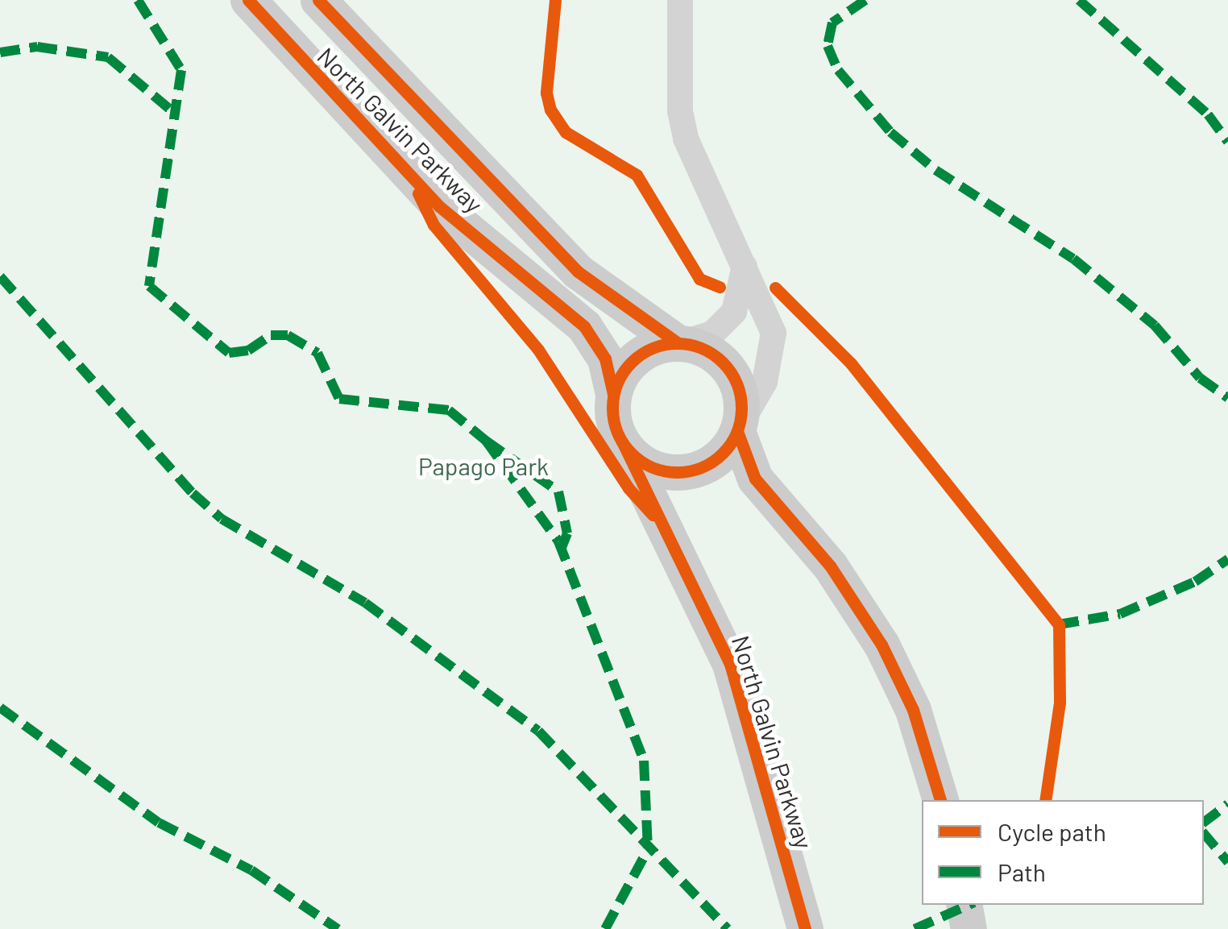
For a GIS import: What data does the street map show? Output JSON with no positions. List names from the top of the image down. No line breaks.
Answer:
{"streets":{"main road":["North Galvin Parkway"]},"parks":["Papago Park"],"legend":["Cycle path","Path"]}
